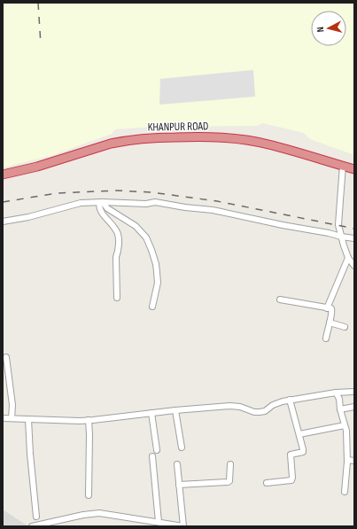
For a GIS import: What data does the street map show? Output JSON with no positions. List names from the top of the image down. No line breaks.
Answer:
{"streets":{"highway":["KHANPUR ROAD"]},"north":"left"}
